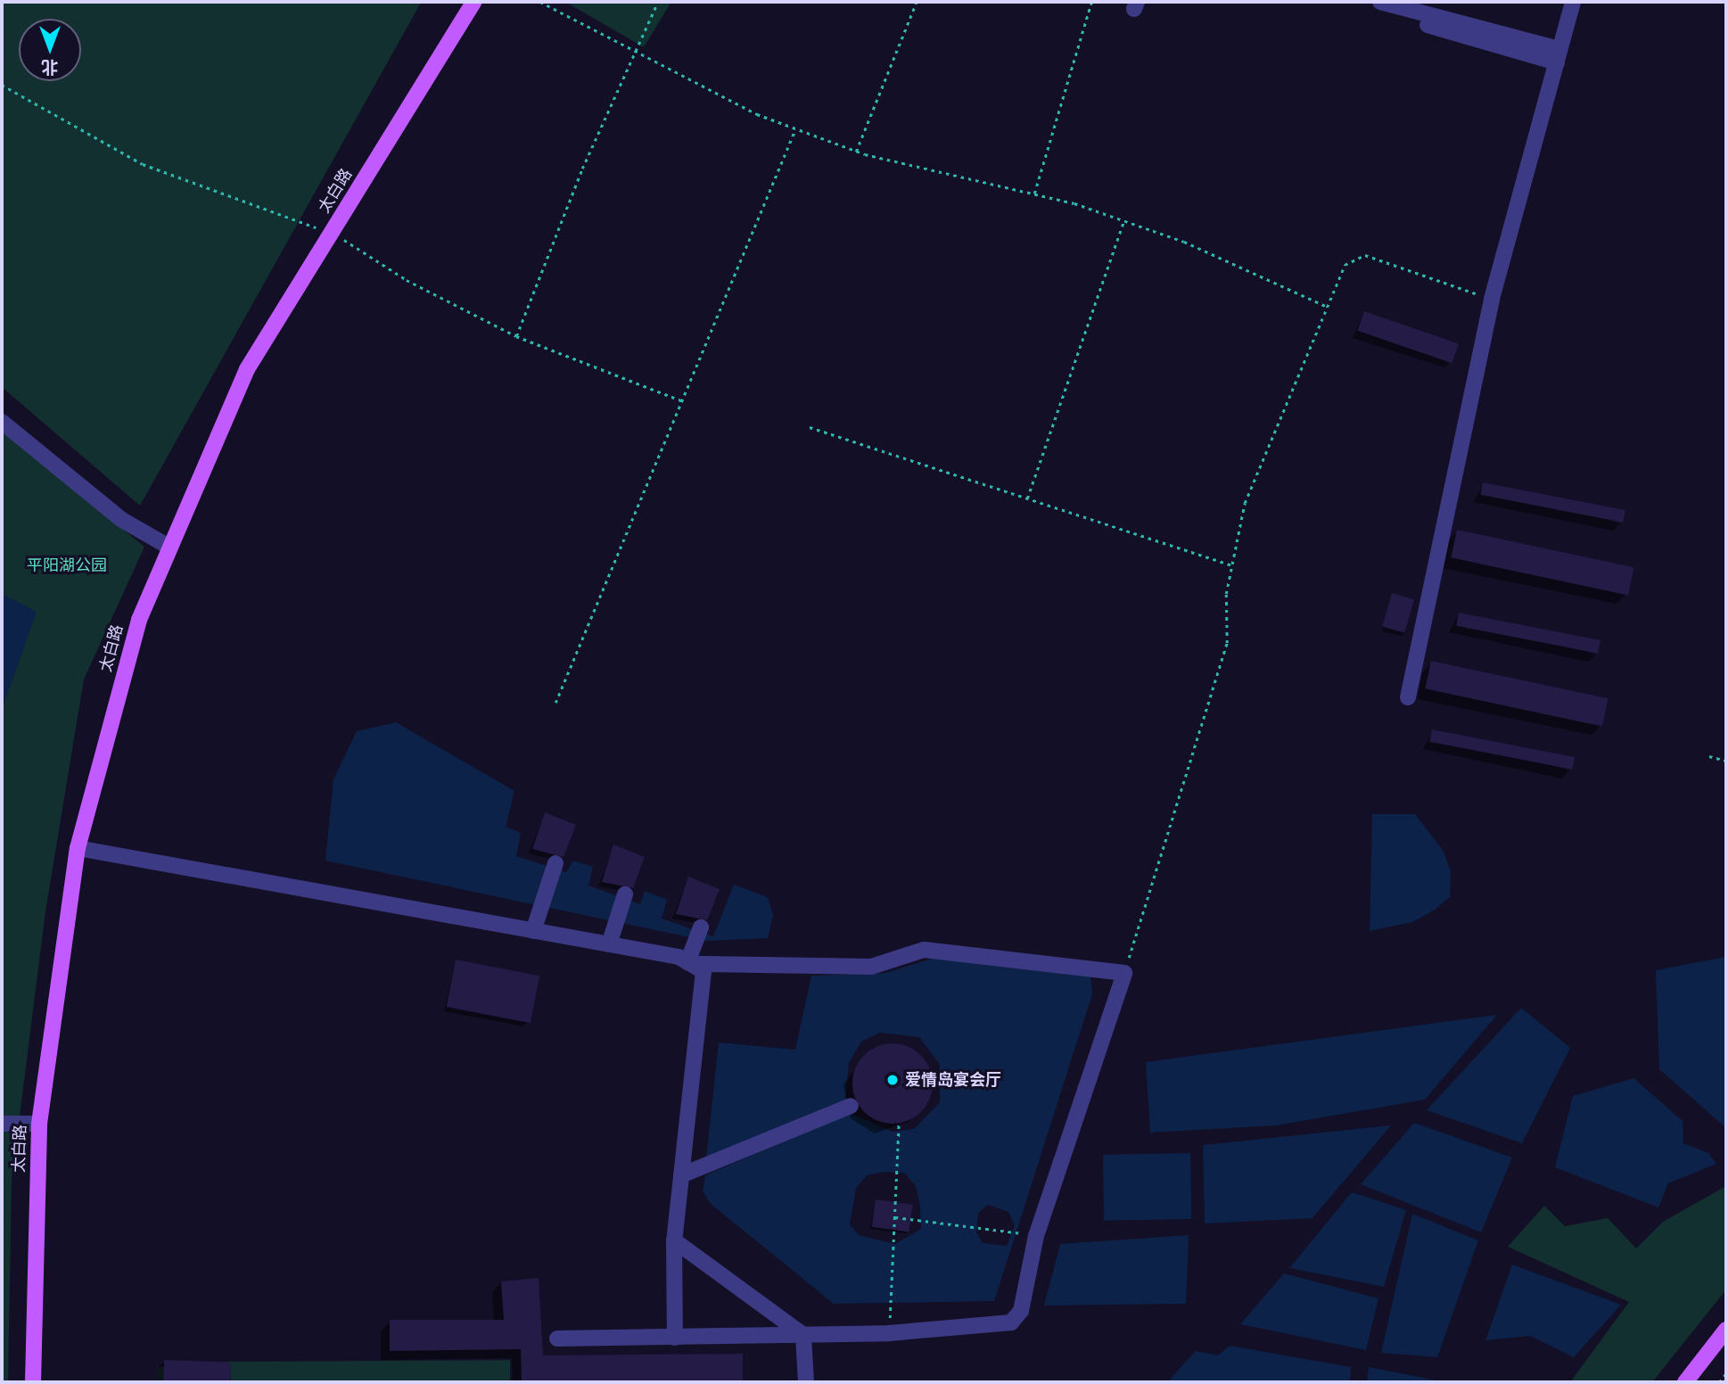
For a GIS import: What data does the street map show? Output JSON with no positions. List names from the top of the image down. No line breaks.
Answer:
{"streets":{"main road":["太白路"]},"parks":["平阳湖公园"],"places":["爱情岛宴会厅"],"north":"bottom"}
